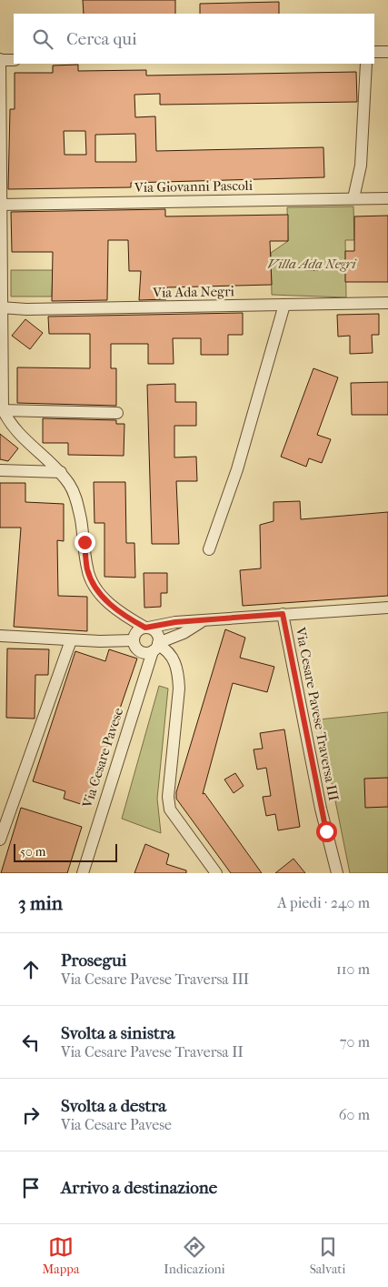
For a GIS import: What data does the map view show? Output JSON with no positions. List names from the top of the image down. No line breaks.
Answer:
{"streets":{"street":["Via Giovanni Pascoli","Via Ada Negri","Via Cesare Pavese Traversa III","Via Cesare Pavese"]},"parks":["Villa Ada Negri"],"scale_bar":"50 m","page":{"search":"Cerca qui","scale":"50 m","heading":["3 min","A piedi · 240 m"],"list":[["Prosegui","Via Cesare Pavese Traversa III","110 m"],["Svolta a sinistra","Via Cesare Pavese Traversa II","70 m"],["Svolta a destra","Via Cesare Pavese","60 m"],"Arrivo a destinazione"],"nav":["Mappa","Indicazioni","Salvati"]}}
